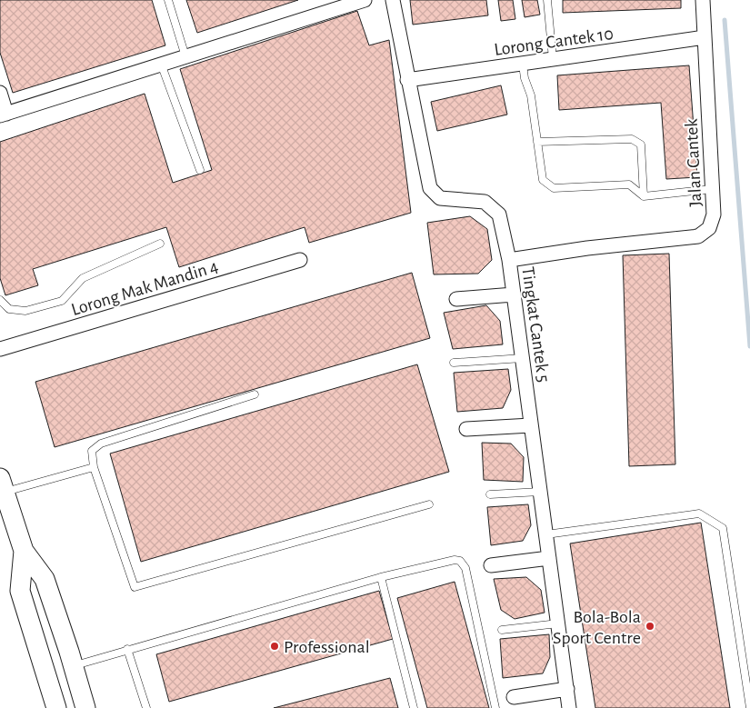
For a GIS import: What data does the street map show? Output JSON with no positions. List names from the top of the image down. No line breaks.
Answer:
{"streets":{"street":["Lorong Cantek 10","Jalan Cantek","Lorong Mak Mandin 4","Tingkat Cantek 5"]},"crossings":[["Lorong Cantek 10","Jalan Cantek"],["Lorong Cantek 10","Tingkat Cantek 5"],["Jalan Cantek","Tingkat Cantek 5"]],"places":["Bola-Bola Sport Centre","Professional"]}
